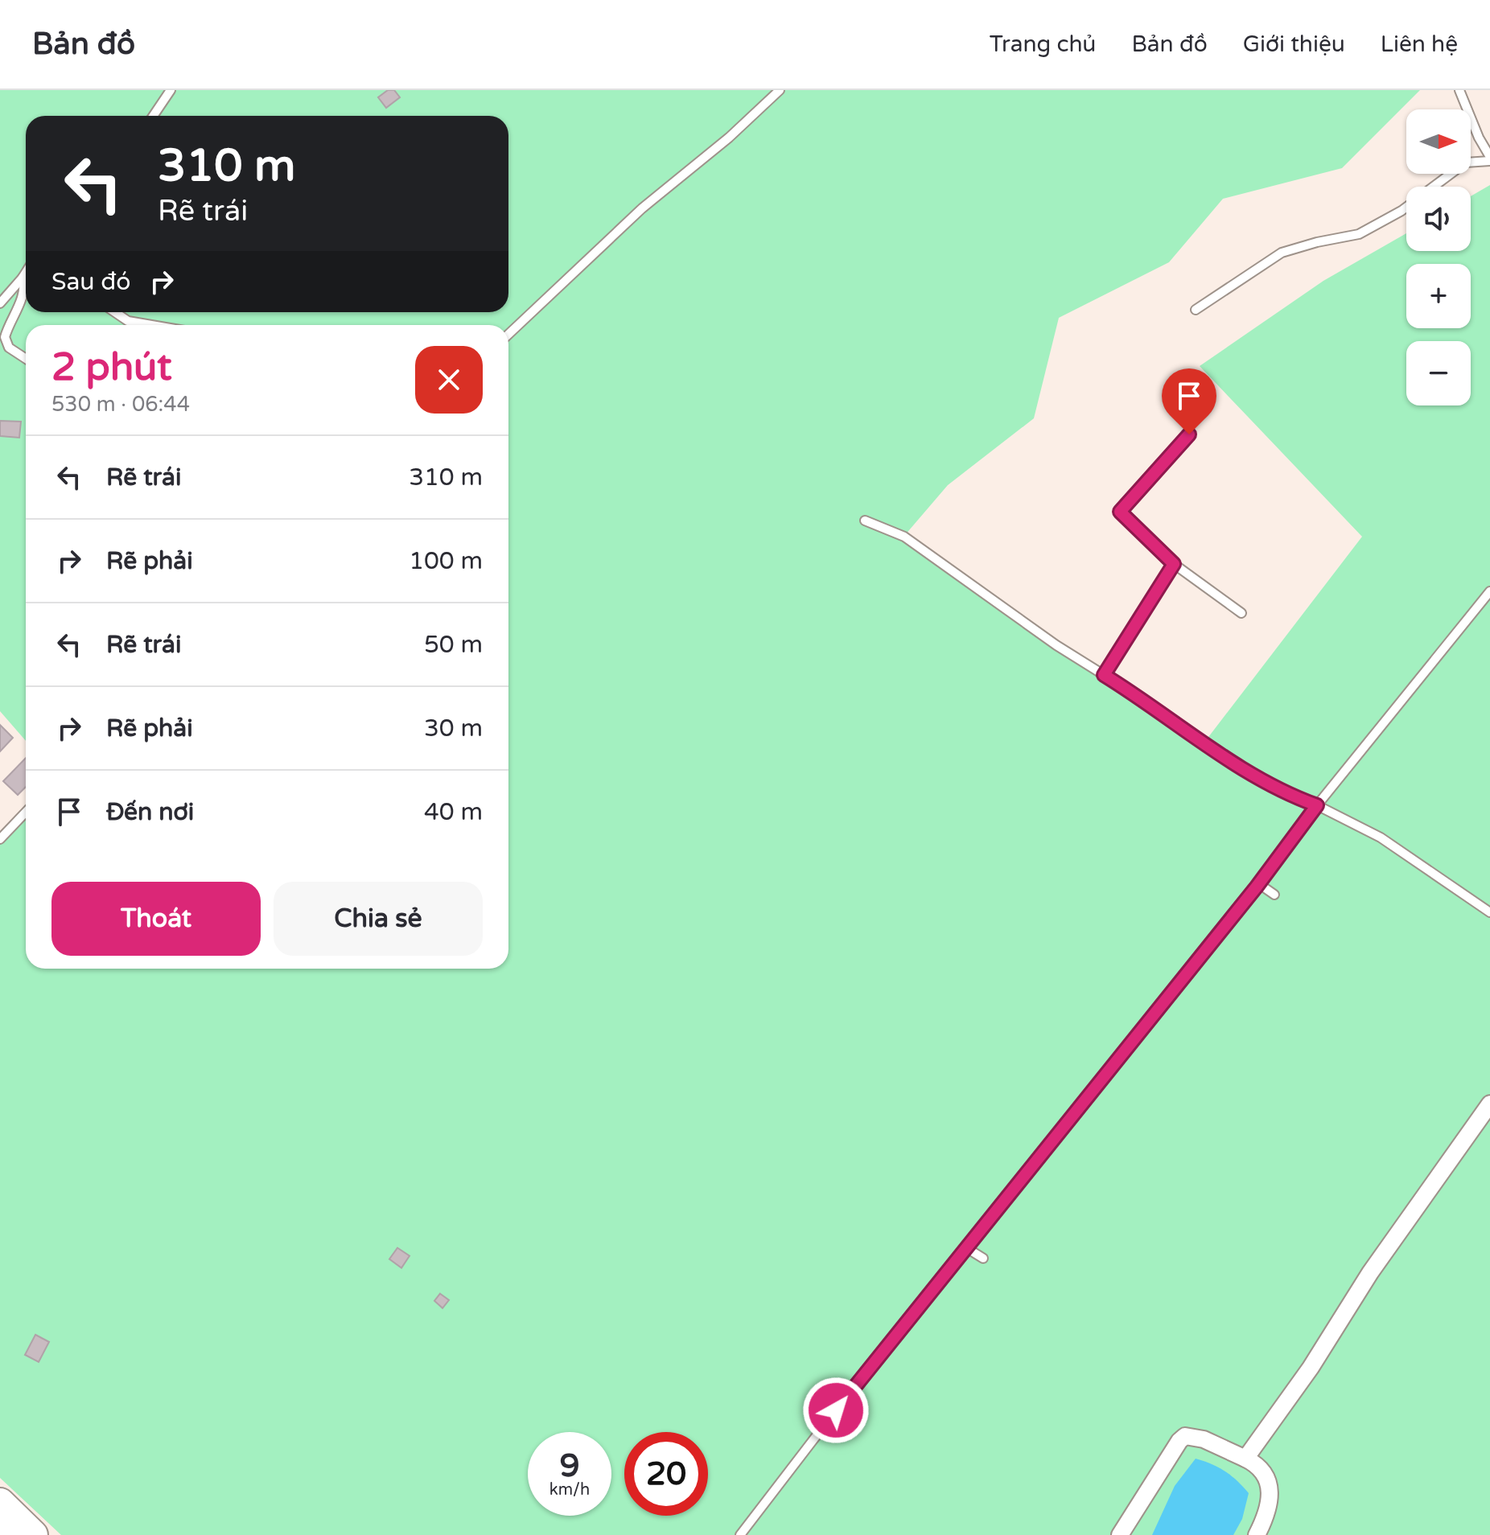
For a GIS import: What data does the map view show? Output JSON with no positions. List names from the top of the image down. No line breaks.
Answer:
{"north":"right","page":{"header":"Bản đồ","nav":["Trang chủ","Bản đồ","Giới thiệu","Liên hệ"],"map_buttons":["+","−"],"turn":["310 m","Rẽ trái"],"then":"Sau đó","heading":["2 phút","530 m · 06:44"],"list":[{"name":"Rẽ trái","value":"310 m"},{"name":"Rẽ phải","value":"100 m"},{"name":"Rẽ trái","value":"50 m"},{"name":"Rẽ phải","value":"30 m"},{"name":"Đến nơi","value":"40 m"}],"buttons":["Thoát","Chia sẻ"],"speed":"9 km/h","limit":"20"}}
